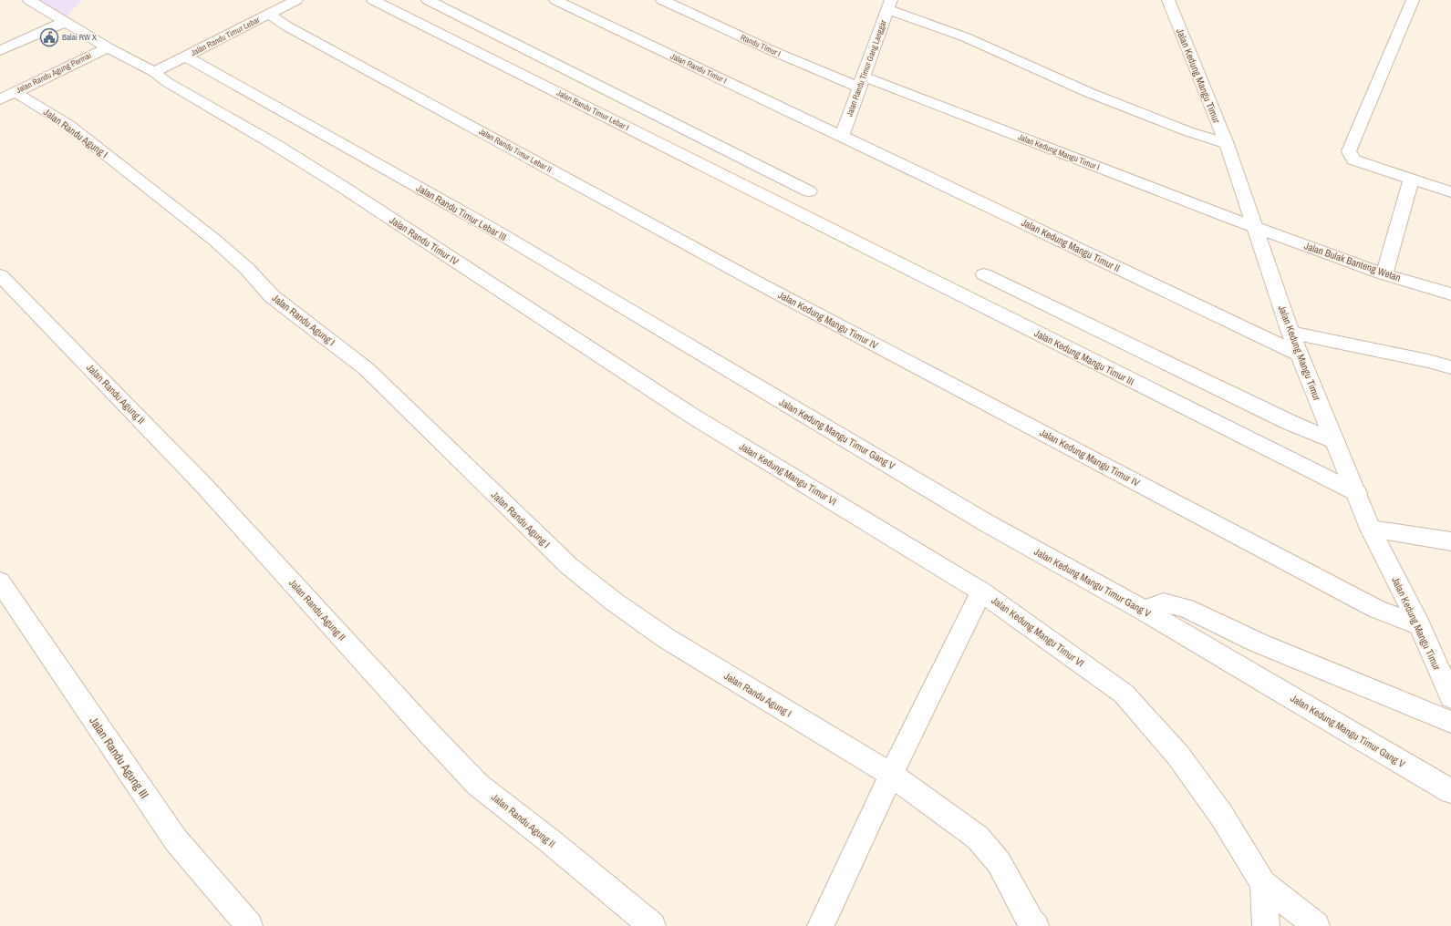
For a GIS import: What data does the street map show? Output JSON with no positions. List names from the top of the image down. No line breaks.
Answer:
{"streets":{"street":["Jalan Randu Timur Lebar","Randu Timur I","Jalan Randu Timur I","Jalan Randu Timur Gang Langgar","Jalan Randu Agung Permai","Jalan Kedung Mangu Timur","Jalan Randu Timur Lebar I","Jalan Randu Agung I","Jalan Randu Timur Lebar II","Jalan Kedung Mangu Timur I","Jalan Randu Timur Lebar III","Jalan Randu Timur IV","Jalan Kedung Mangu Timur II","Jalan Bulak Banteng Wetan","Jalan Kedung Mangu Timur IV","Jalan Kedung Mangu Timur III","Jalan Randu Agung II","Jalan Kedung Mangu Timur Gang V","Jalan Kedung Mangu Timur VI","Jalan Randu Agung III"]},"crossings":[["Jalan Randu Timur Lebar","Jalan Randu Timur Lebar II"],["Jalan Randu Timur Lebar","Jalan Randu Timur Lebar III"],["Jalan Randu Timur Lebar","Jalan Randu Timur IV"],["Randu Timur I","Jalan Randu Timur Gang Langgar"],["Randu Timur I","Jalan Kedung Mangu Timur I"],["Jalan Randu Timur I","Jalan Randu Timur Gang Langgar"],["Jalan Randu Timur I","Jalan Kedung Mangu Timur II"],["Jalan Randu Timur Gang Langgar","Jalan Kedung Mangu Timur I"],["Jalan Randu Timur Gang Langgar","Jalan Kedung Mangu Timur II"],["Jalan Randu Agung Permai","Jalan Randu Agung I"],["Jalan Randu Agung Permai","Jalan Randu Timur IV"],["Jalan Kedung Mangu Timur","Jalan Kedung Mangu Timur I"],["Jalan Kedung Mangu Timur","Jalan Kedung Mangu Timur II"],["Jalan Kedung Mangu Timur","Jalan Bulak Banteng Wetan"],["Jalan Kedung Mangu Timur","Jalan Kedung Mangu Timur IV"],["Jalan Kedung Mangu Timur","Jalan Kedung Mangu Timur III"],["Jalan Randu Timur Lebar I","Jalan Kedung Mangu Timur III"],["Jalan Randu Timur Lebar II","Jalan Kedung Mangu Timur IV"],["Jalan Kedung Mangu Timur I","Jalan Bulak Banteng Wetan"],["Jalan Randu Timur Lebar III","Jalan Kedung Mangu Timur Gang V"],["Jalan Randu Timur IV","Jalan Kedung Mangu Timur VI"]],"places":{"public building":["Balai RW X"]}}
